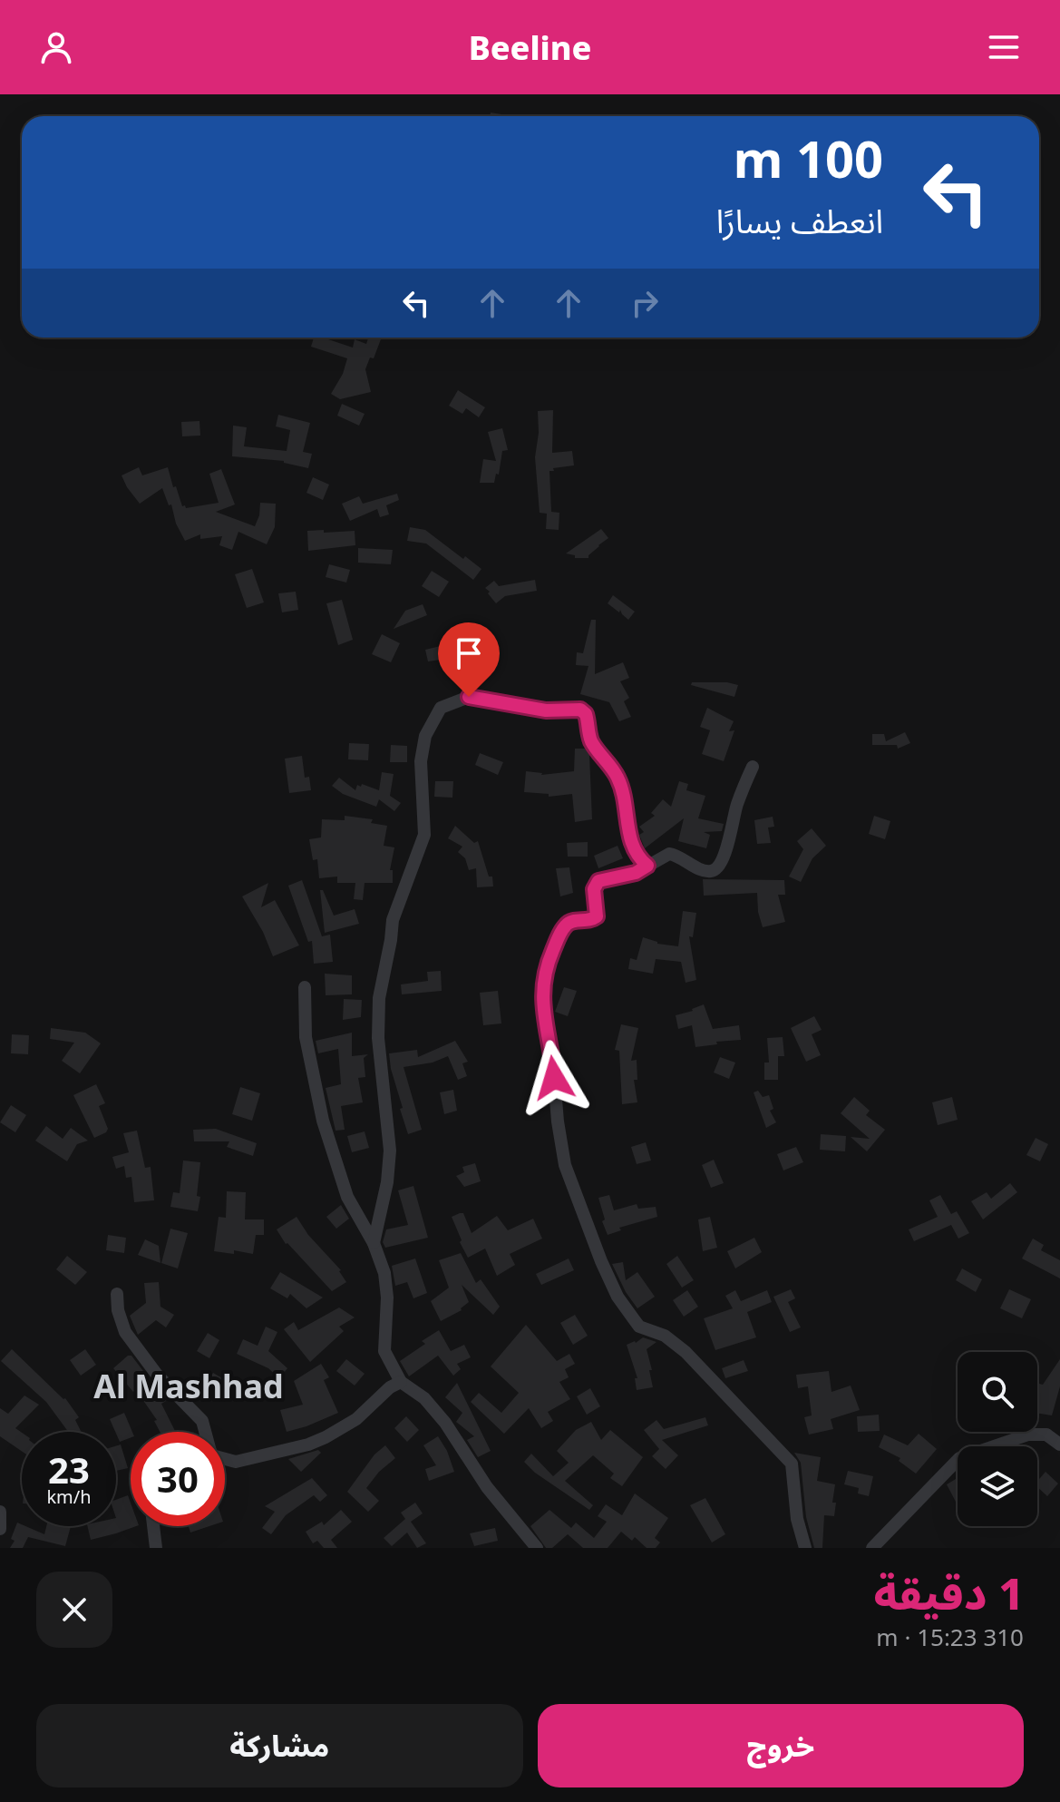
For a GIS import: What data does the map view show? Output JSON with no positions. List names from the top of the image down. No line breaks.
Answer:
{"districts":["Al Mashhad"],"page":{"header":"Beeline","turn":["100 m","انعطف يسارًا"],"speed":"23 km/h","limit":"30","heading":["1 دقيقة","310 m · 15:23"],"buttons":["خروج","مشاركة"]}}
